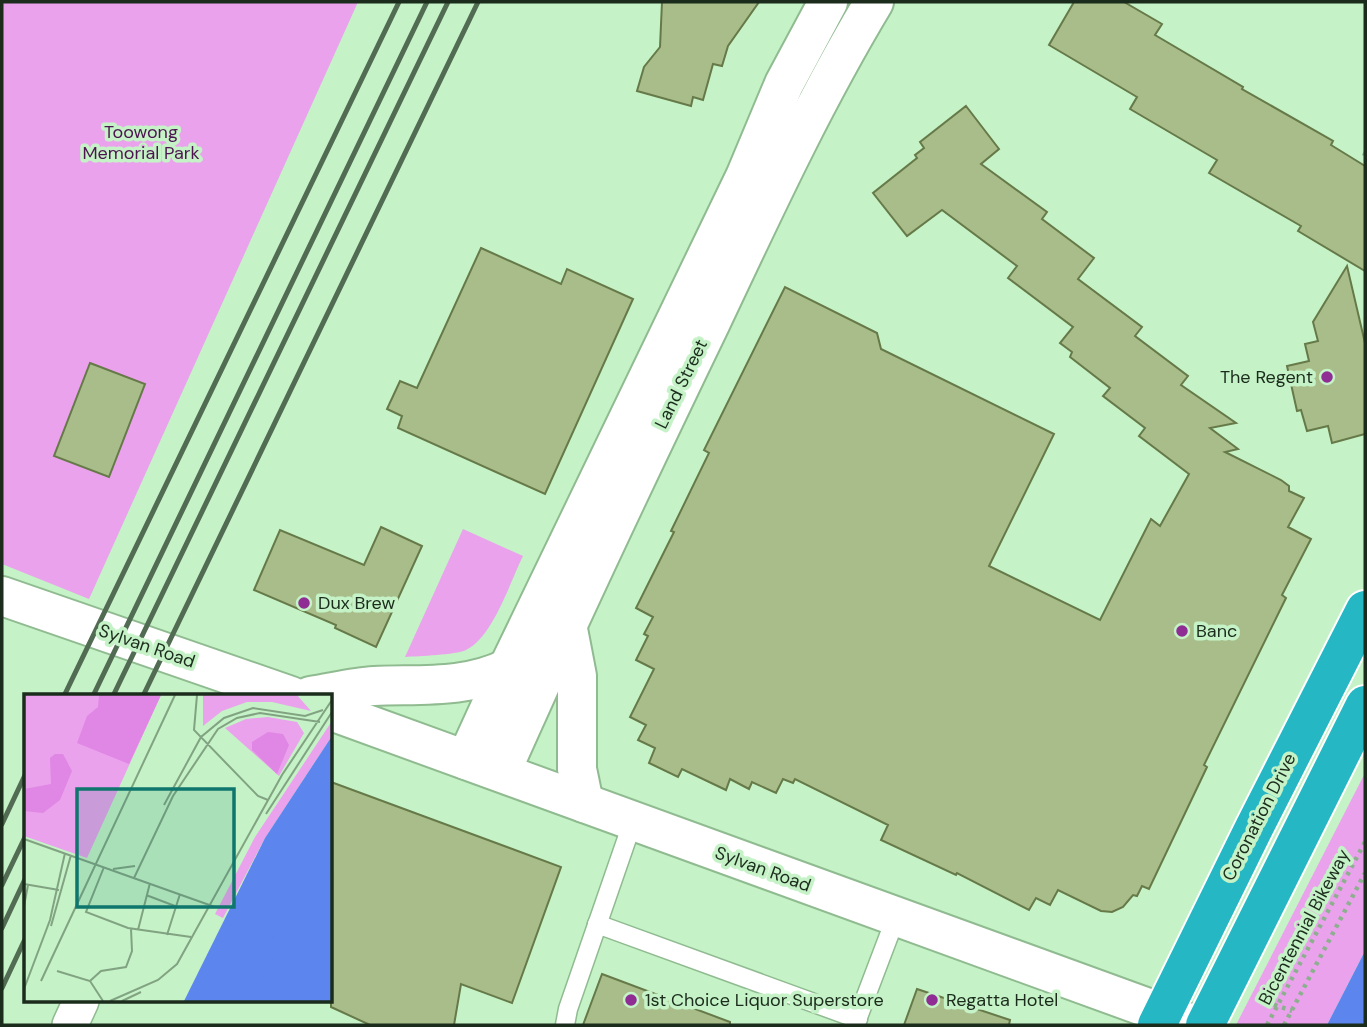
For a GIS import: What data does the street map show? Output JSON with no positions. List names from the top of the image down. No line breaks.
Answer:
{"streets":{"highway":["Coronation Drive"],"main road":["Land Street","Sylvan Road"],"path":["Bicentennial Bikeway"]},"crossings":[["Land Street","Sylvan Road"],["Sylvan Road","Coronation Drive"]],"parks":["Toowong Memorial Park"],"places":["The Regent","Dux Brew","Banc","1st Choice Liquor Superstore","Regatta Hotel"]}
